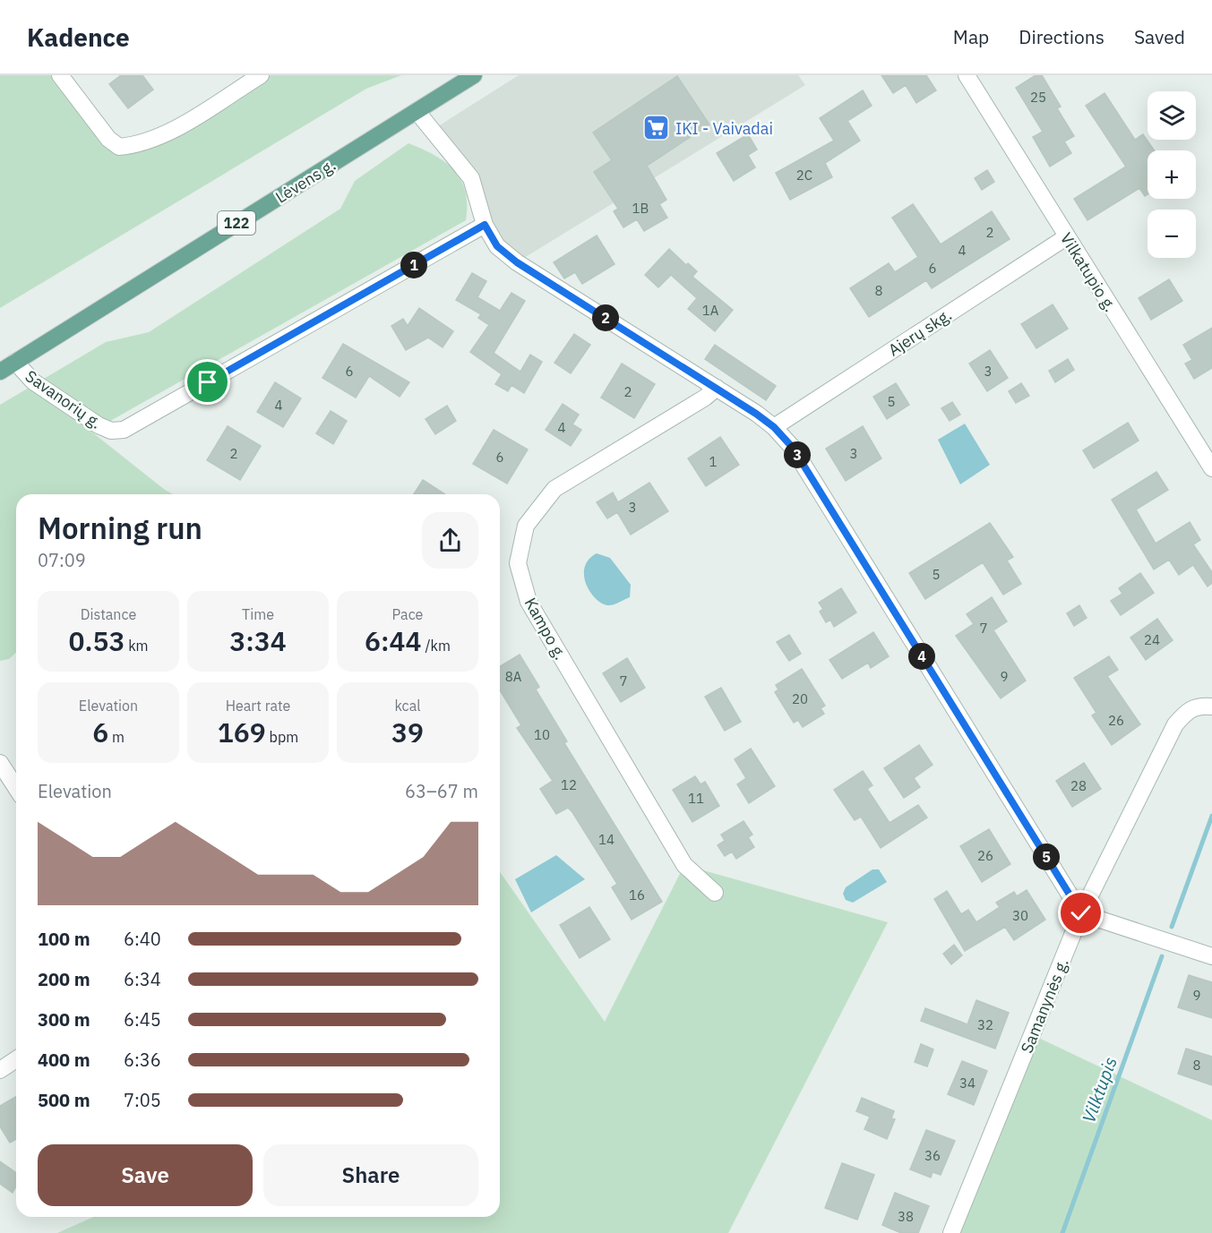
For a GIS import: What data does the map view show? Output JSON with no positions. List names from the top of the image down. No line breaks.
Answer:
{"streets":{"main road":["Lėvens g.","122"],"street":["Vilkatupio g.","Ajerų skg.","Savanorių g.","Kampo g.","Samanynės g."]},"crossings":[["Lėvens g.","Savanorių g."],["Vilkatupio g.","Ajerų skg."]],"water":["Vilktupis"],"places":{"supermarket":["IKI - Vaivadai"]},"house_numbers":["25","2C","1B","2","4","6","8","1A","6","3","2","5","4","4","2","3","6","1","3","5","7","24","8A","9","7","20","26","10","12","28","11","14","26","16","30","9","32","8","34","36","38"],"page":{"header":"Kadence","nav":["Map","Directions","Saved"],"map_buttons":["+","−"],"pins":["1","2","3","4","5"],"heading":["Morning run","07:09"],"stats":[["Distance","0.53 km"],["Time","3:34"],["Pace","6:44 /km"],["Elevation","6 m"],["Heart rate","169 bpm"],["kcal","39"]],"chart":["Elevation","63–67 m"],"list":[{"name":"100 m","note":"6:40"},{"name":"200 m","note":"6:34"},{"name":"300 m","note":"6:45"},{"name":"400 m","note":"6:36"},{"name":"500 m","note":"7:05"}],"buttons":["Save","Share"]}}
